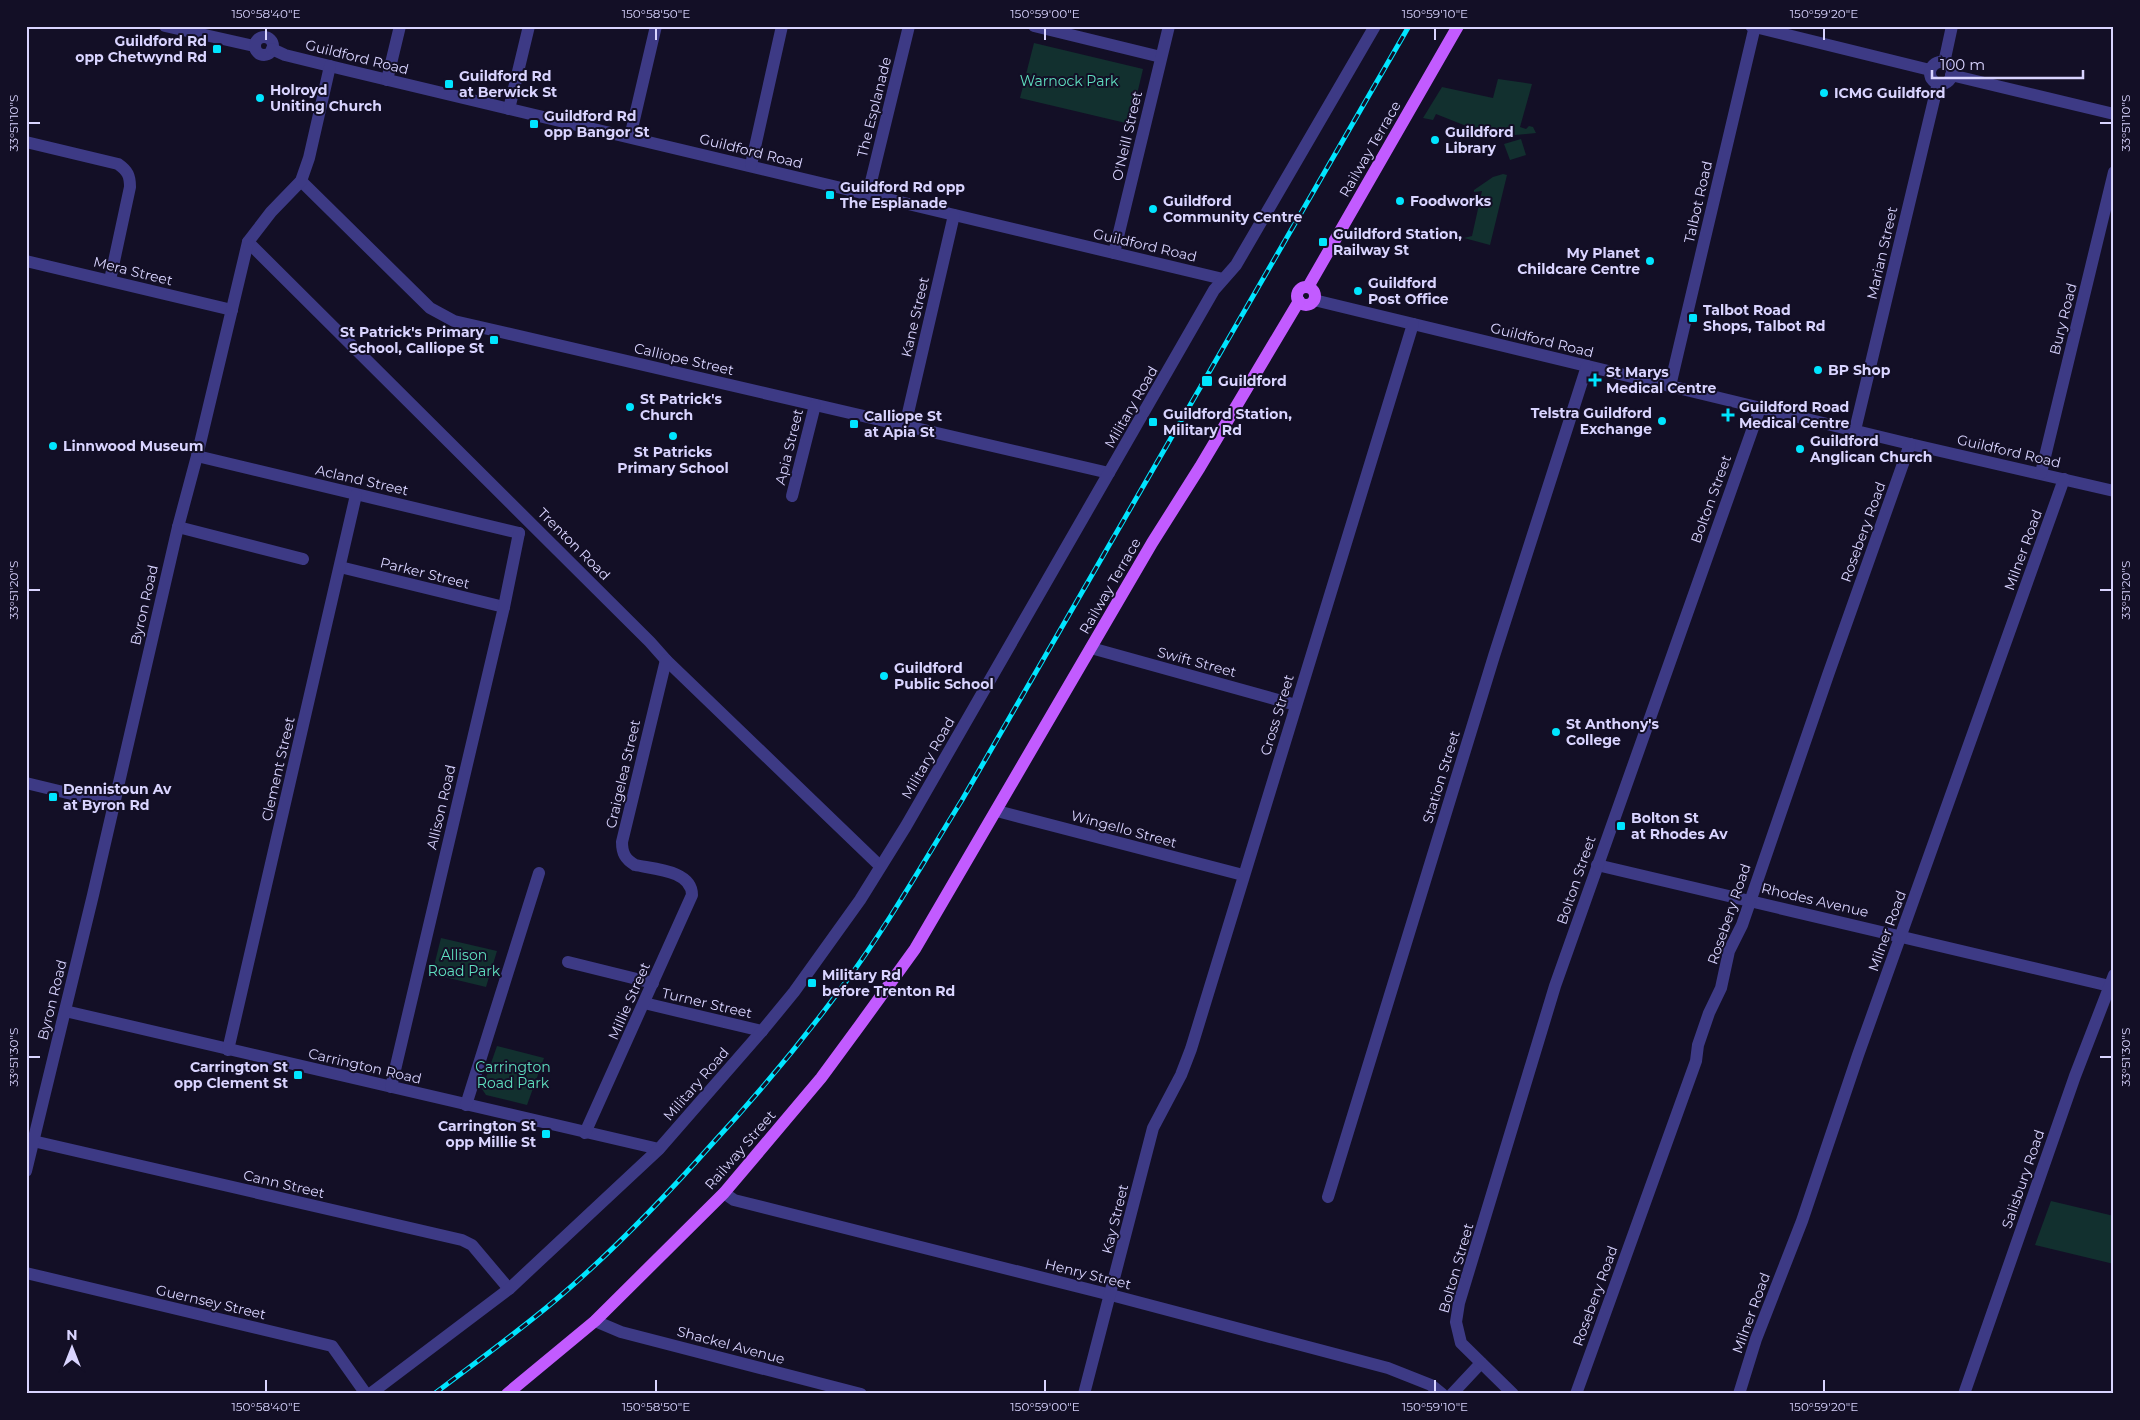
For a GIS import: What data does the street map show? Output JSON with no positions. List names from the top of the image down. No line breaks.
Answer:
{"streets":{"main road":["Railway Terrace","Railway Street"],"street":["Guildford Road","The Esplanade","O'Neill Street","Talbot Road","Marian Street","Mera Street","Kane Street","Bury Road","Calliope Street","Military Road","Apia Street","Acland Street","Bolton Street","Rosebery Road","Trenton Road","Milner Road","Parker Street","Byron Road","Swift Street","Cross Street","Clement Street","Craigelea Street","Station Street","Allison Road","Wingello Street","Rhodes Avenue","Millie Street","Turner Street","Carrington Road","Salisbury Road","Cann Street","Kay Street","Henry Street","Guernsey Street","Shackel Avenue"]},"crossings":[["Guildford Road","The Esplanade"],["Guildford Road","O'Neill Street"],["Guildford Road","Railway Terrace"],["Guildford Road","Talbot Road"],["Guildford Road","Marian Street"],["Guildford Road","Kane Street"],["Guildford Road","Bury Road"],["Guildford Road","Military Road"],["Guildford Road","Bolton Street"],["Guildford Road","Rosebery Road"],["Guildford Road","Milner Road"],["Guildford Road","Byron Road"],["Guildford Road","Cross Street"],["Guildford Road","Station Street"],["Railway Terrace","Swift Street"],["Railway Terrace","Wingello Street"],["Railway Terrace","Railway Street"],["Mera Street","Byron Road"],["Kane Street","Calliope Street"],["Calliope Street","Military Road"],["Calliope Street","Apia Street"],["Calliope Street","Byron Road"],["Military Road","Trenton Road"],["Military Road","Turner Street"],["Military Road","Carrington Road"],["Military Road","Cann Street"],["Military Road","Guernsey Street"],["Acland Street","Byron Road"],["Acland Street","Clement Street"],["Acland Street","Allison Road"],["Bolton Street","Rhodes Avenue"],["Rosebery Road","Rhodes Avenue"],["Trenton Road","Byron Road"],["Trenton Road","Craigelea Street"],["Milner Road","Rhodes Avenue"],["Parker Street","Clement Street"],["Parker Street","Allison Road"],["Byron Road","Carrington Road"],["Byron Road","Cann Street"],["Swift Street","Cross Street"],["Cross Street","Wingello Street"],["Cross Street","Kay Street"],["Clement Street","Carrington Road"],["Craigelea Street","Millie Street"],["Allison Road","Carrington Road"],["Rhodes Avenue","Salisbury Road"],["Millie Street","Turner Street"],["Millie Street","Carrington Road"],["Railway Street","Henry Street"],["Railway Street","Shackel Avenue"],["Kay Street","Henry Street"]],"parks":["Warnock Park","Allison Road Park","Carrington Road Park"],"places":{"transit":["Guildford Rd opp Chetwynd Rd","Guildford Rd at Berwick St","Guildford Rd opp Bangor St","Guildford Rd opp The Esplanade","Guildford Station, Railway St","Talbot Road Shops, Talbot Rd","St Patrick's Primary School, Calliope St","Guildford","Guildford Station, Military Rd","Calliope St at Apia St","Dennistoun Av at Byron Rd","Bolton St at Rhodes Av","Military Rd before Trenton Rd","Carrington St opp Clement St","Carrington St opp Millie St"],"other":["ICMG Guildford","Holroyd Uniting Church","Guildford Library","Foodworks","Guildford Community Centre","My Planet Childcare Centre","Guildford Post Office","BP Shop","St Patrick's Church","Telstra Guildford Exchange","St Patricks Primary School","Linnwood Museum","Guildford Anglican Church","Guildford Public School","St Anthony's College"],"health":["St Marys Medical Centre","Guildford Road Medical Centre"]},"scale_bar":"100 m","north":"top","coordinates":["150°58'40\"E","150°58'50\"E","150°59'00\"E","150°59'10\"E","150°59'20\"E","33°51'10\"S","33°51'20\"S","33°51'30\"S"]}
